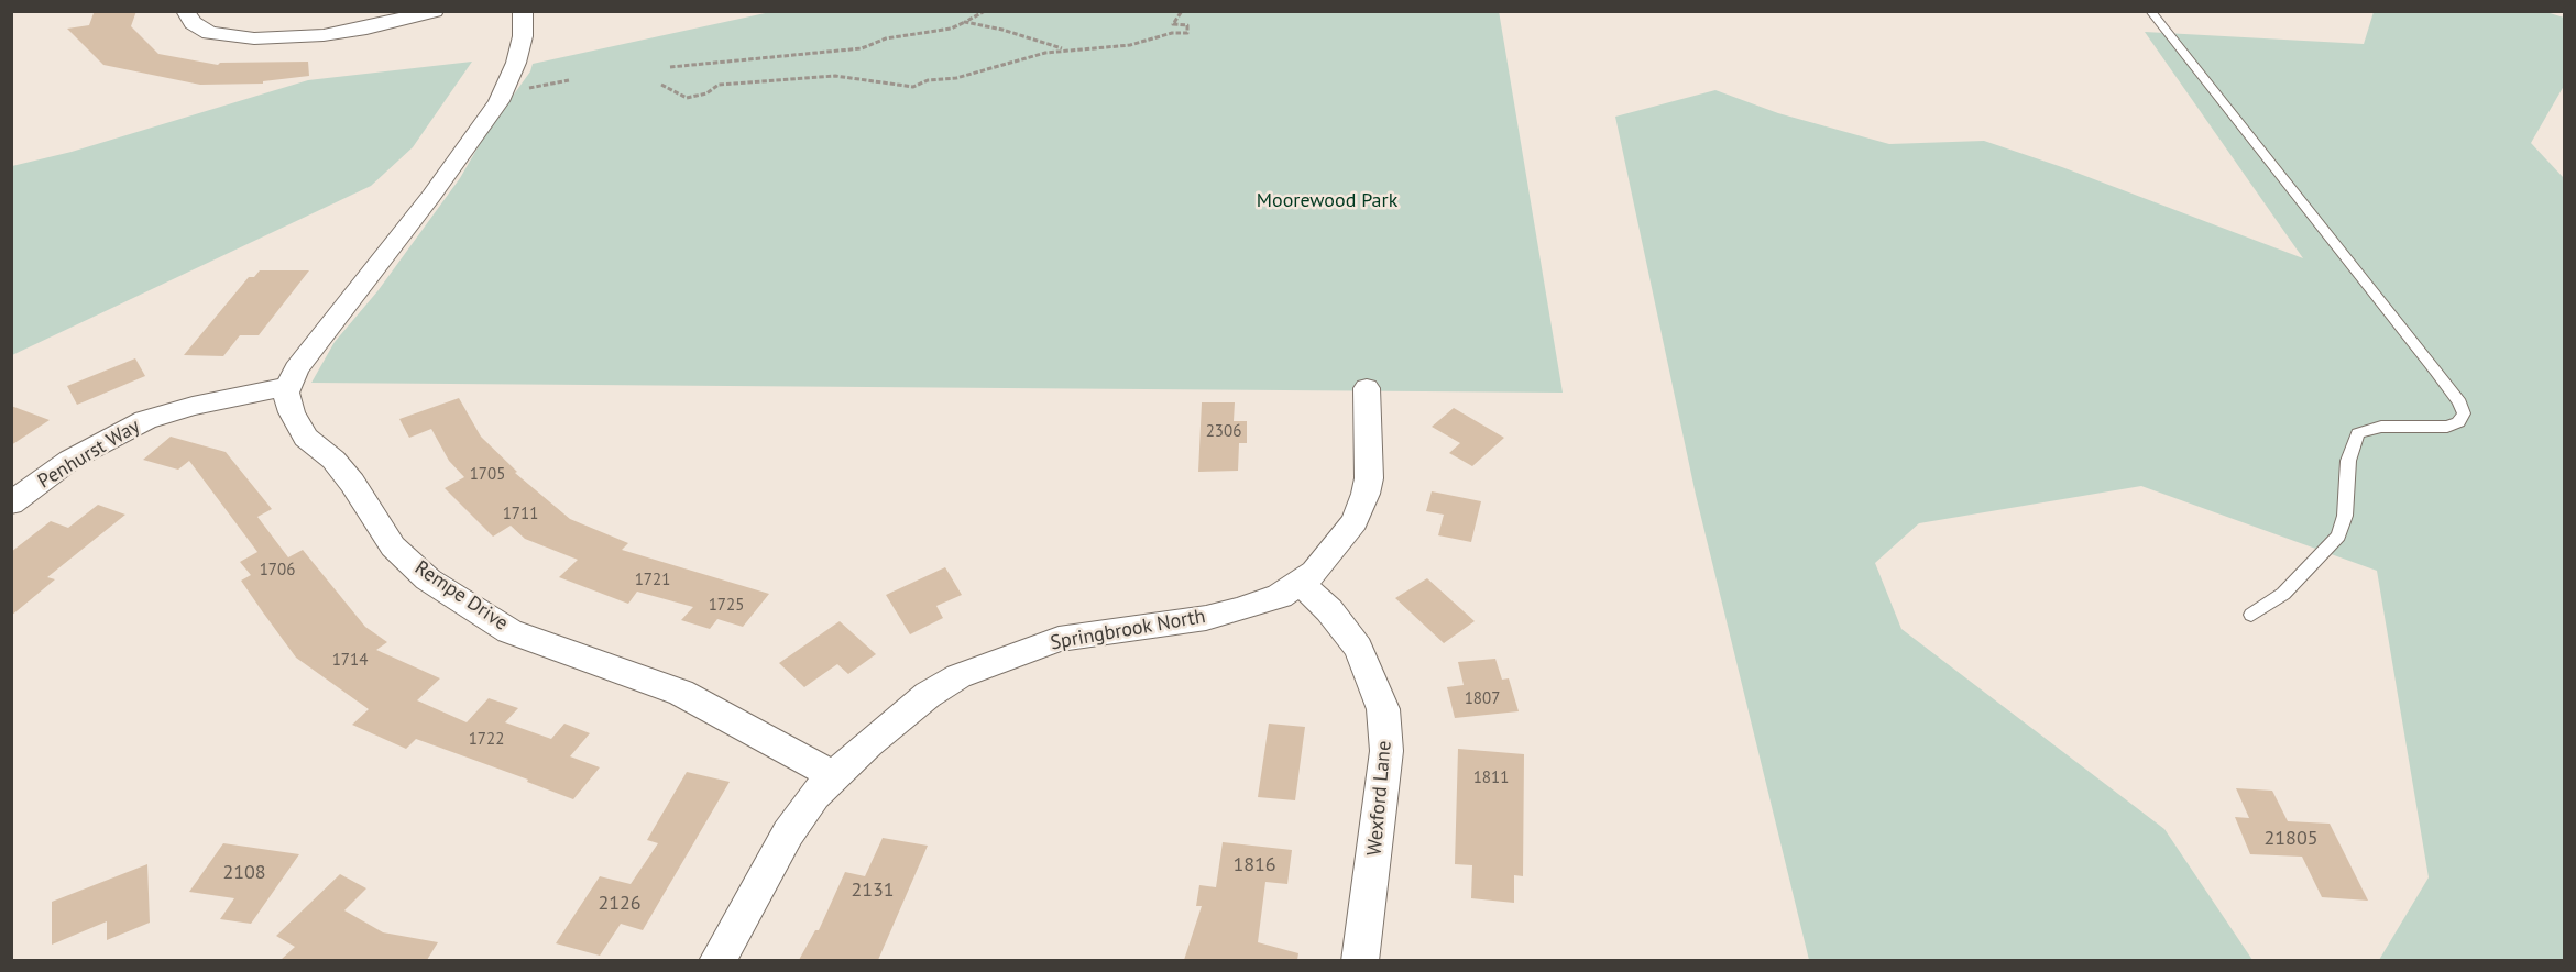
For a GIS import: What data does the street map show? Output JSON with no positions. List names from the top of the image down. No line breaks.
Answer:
{"streets":{"street":["Penhurst Way","Rempe Drive","Springbrook North","Wexford Lane"]},"crossings":[["Penhurst Way","Rempe Drive"],["Rempe Drive","Springbrook North"],["Springbrook North","Wexford Lane"]],"parks":["Moorewood Park"],"house_numbers":["2306","1705","1711","1706","1721","1725","1714","1807","1722","1811","21805","1816","2108","2131","2126"]}
